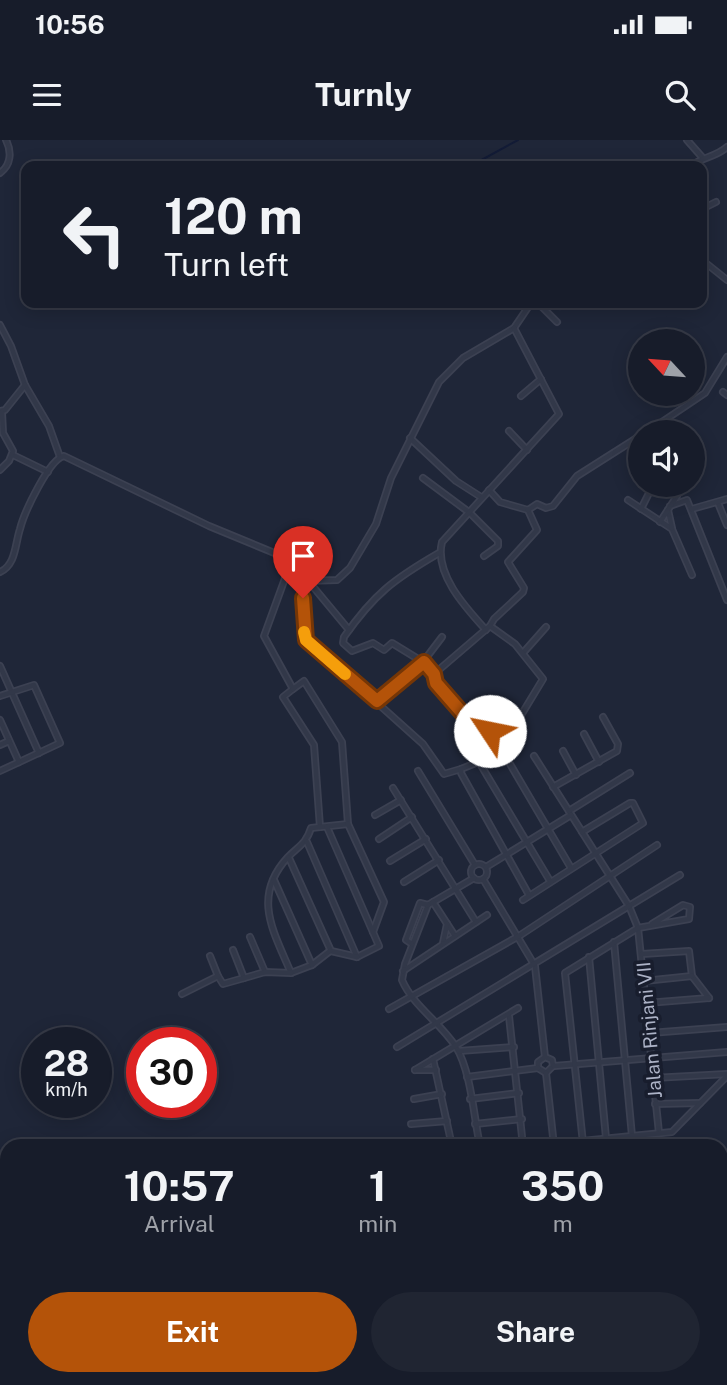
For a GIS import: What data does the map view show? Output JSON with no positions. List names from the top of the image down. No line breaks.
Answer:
{"streets":{"street":["Jalan Rinjani VII"]},"north":"top left","page":{"status":"10:56","header":"Turnly","turn":["120 m","Turn left"],"speed":"28 km/h","limit":"30","eta":["10:57","Arrival","1","min","350","m"],"buttons":["Exit","Share"]}}
